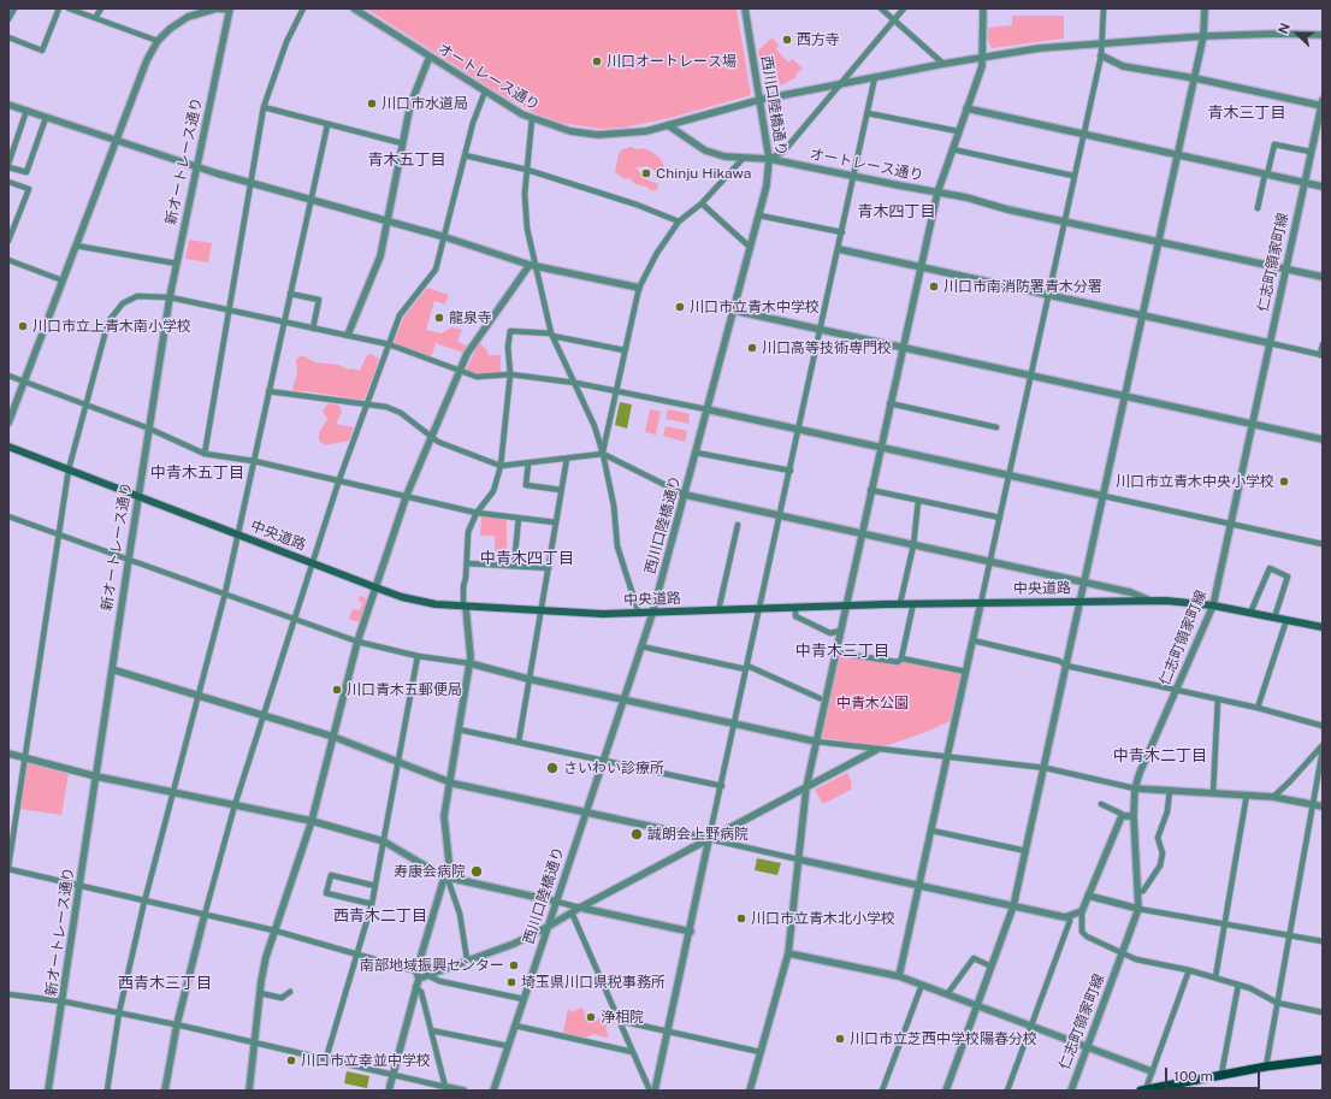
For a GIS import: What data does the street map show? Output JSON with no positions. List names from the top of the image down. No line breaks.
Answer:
{"streets":{"main road":["中央道路"],"street":["オートレース通り","西川口陸橋通り","新オートレース通り","仁志町領家町線"]},"crossings":[["オートレース通り","西川口陸橋通り"],["オートレース通り","仁志町領家町線"],["西川口陸橋通り","中央道路"],["新オートレース通り","中央道路"],["仁志町領家町線","中央道路"]],"districts":["青木三丁目","青木五丁目","青木四丁目","中青木五丁目","中青木四丁目","中青木三丁目","中青木二丁目","西青木二丁目","西青木三丁目"],"parks":["中青木公園"],"places":["西方寺","川口オートレース場","川口市水道局","Chinju Hikawa","川口市南消防署青木分署","川口市立青木中学校","龍泉寺","川口市立上青木南小学校","川口高等技術専門校","川口市立青木中央小学校","川口青木五郵便局","さいわい診療所","誠朗会上野病院","寿康会病院","川口市立青木北小学校","南部地域振興センター","埼玉県川口県税事務所","浄相院","川口市立芝西中学校陽春分校","川口市立幸並中学校"],"scale_bar":"100 m","north":"left"}
